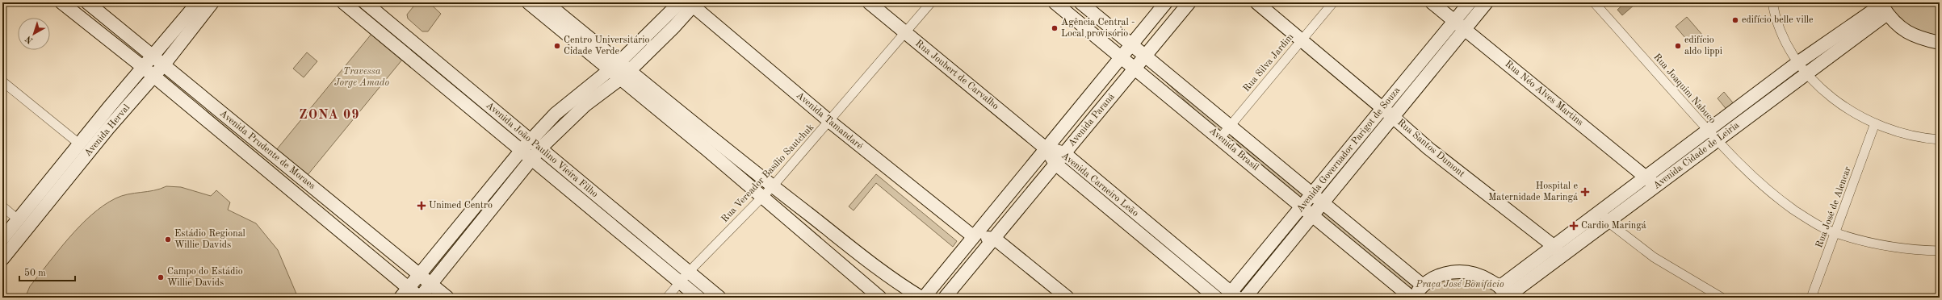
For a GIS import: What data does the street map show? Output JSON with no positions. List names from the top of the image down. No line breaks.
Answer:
{"streets":{"main road":["Rua Joubert de Carvalho","Rua Néo Alves Martins","Avenida Paraná","Avenida Tamandaré","Avenida Herval","Rua Santos Dumont","Avenida Brasil","Avenida Prudente de Moraes","Avenida João Paulino Vieira Filho","Avenida Governador Parigot de Souza","Avenida Cidade de Leiria","Avenida Carneiro Leão"],"street":["Rua Silva Jardim","Rua Joaquim Nabuco","Rua Vereador Basílio Sautchuk","Rua José de Alencar"]},"crossings":[["Rua Silva Jardim","Rua Santos Dumont"],["Rua Silva Jardim","Avenida Brasil"],["Rua Joubert de Carvalho","Avenida Paraná"],["Rua Joubert de Carvalho","Rua Vereador Basílio Sautchuk"],["Rua Joubert de Carvalho","Avenida Carneiro Leão"],["Rua Joaquim Nabuco","Avenida Cidade de Leiria"],["Rua Joaquim Nabuco","Rua José de Alencar"],["Rua Néo Alves Martins","Avenida Governador Parigot de Souza"],["Rua Néo Alves Martins","Avenida Cidade de Leiria"],["Avenida Paraná","Avenida Tamandaré"],["Avenida Paraná","Avenida Brasil"],["Avenida Paraná","Avenida Carneiro Leão"],["Avenida Tamandaré","Rua Vereador Basílio Sautchuk"],["Avenida Herval","Avenida Prudente de Moraes"],["Rua Santos Dumont","Avenida Governador Parigot de Souza"],["Rua Santos Dumont","Avenida Cidade de Leiria"],["Avenida Brasil","Avenida Governador Parigot de Souza"],["Avenida João Paulino Vieira Filho","Rua Vereador Basílio Sautchuk"],["Avenida Governador Parigot de Souza","Avenida Carneiro Leão"]],"districts":["ZONA 09"],"parks":["Travessa Jorge Amado","Praça José Bonifácio"],"places":{"other":["edifício belle ville","Agência Central - Local provisório","Centro Universitário Cidade Verde","edifício aldo lippi","Estádio Regional Willie Davids","Campo do Estádio Willie Davids"],"health":["Hospital e Maternidade Maringá","Unimed Centro","Cardio Maringá"]},"scale_bar":"50 m","north":"bottom left"}
